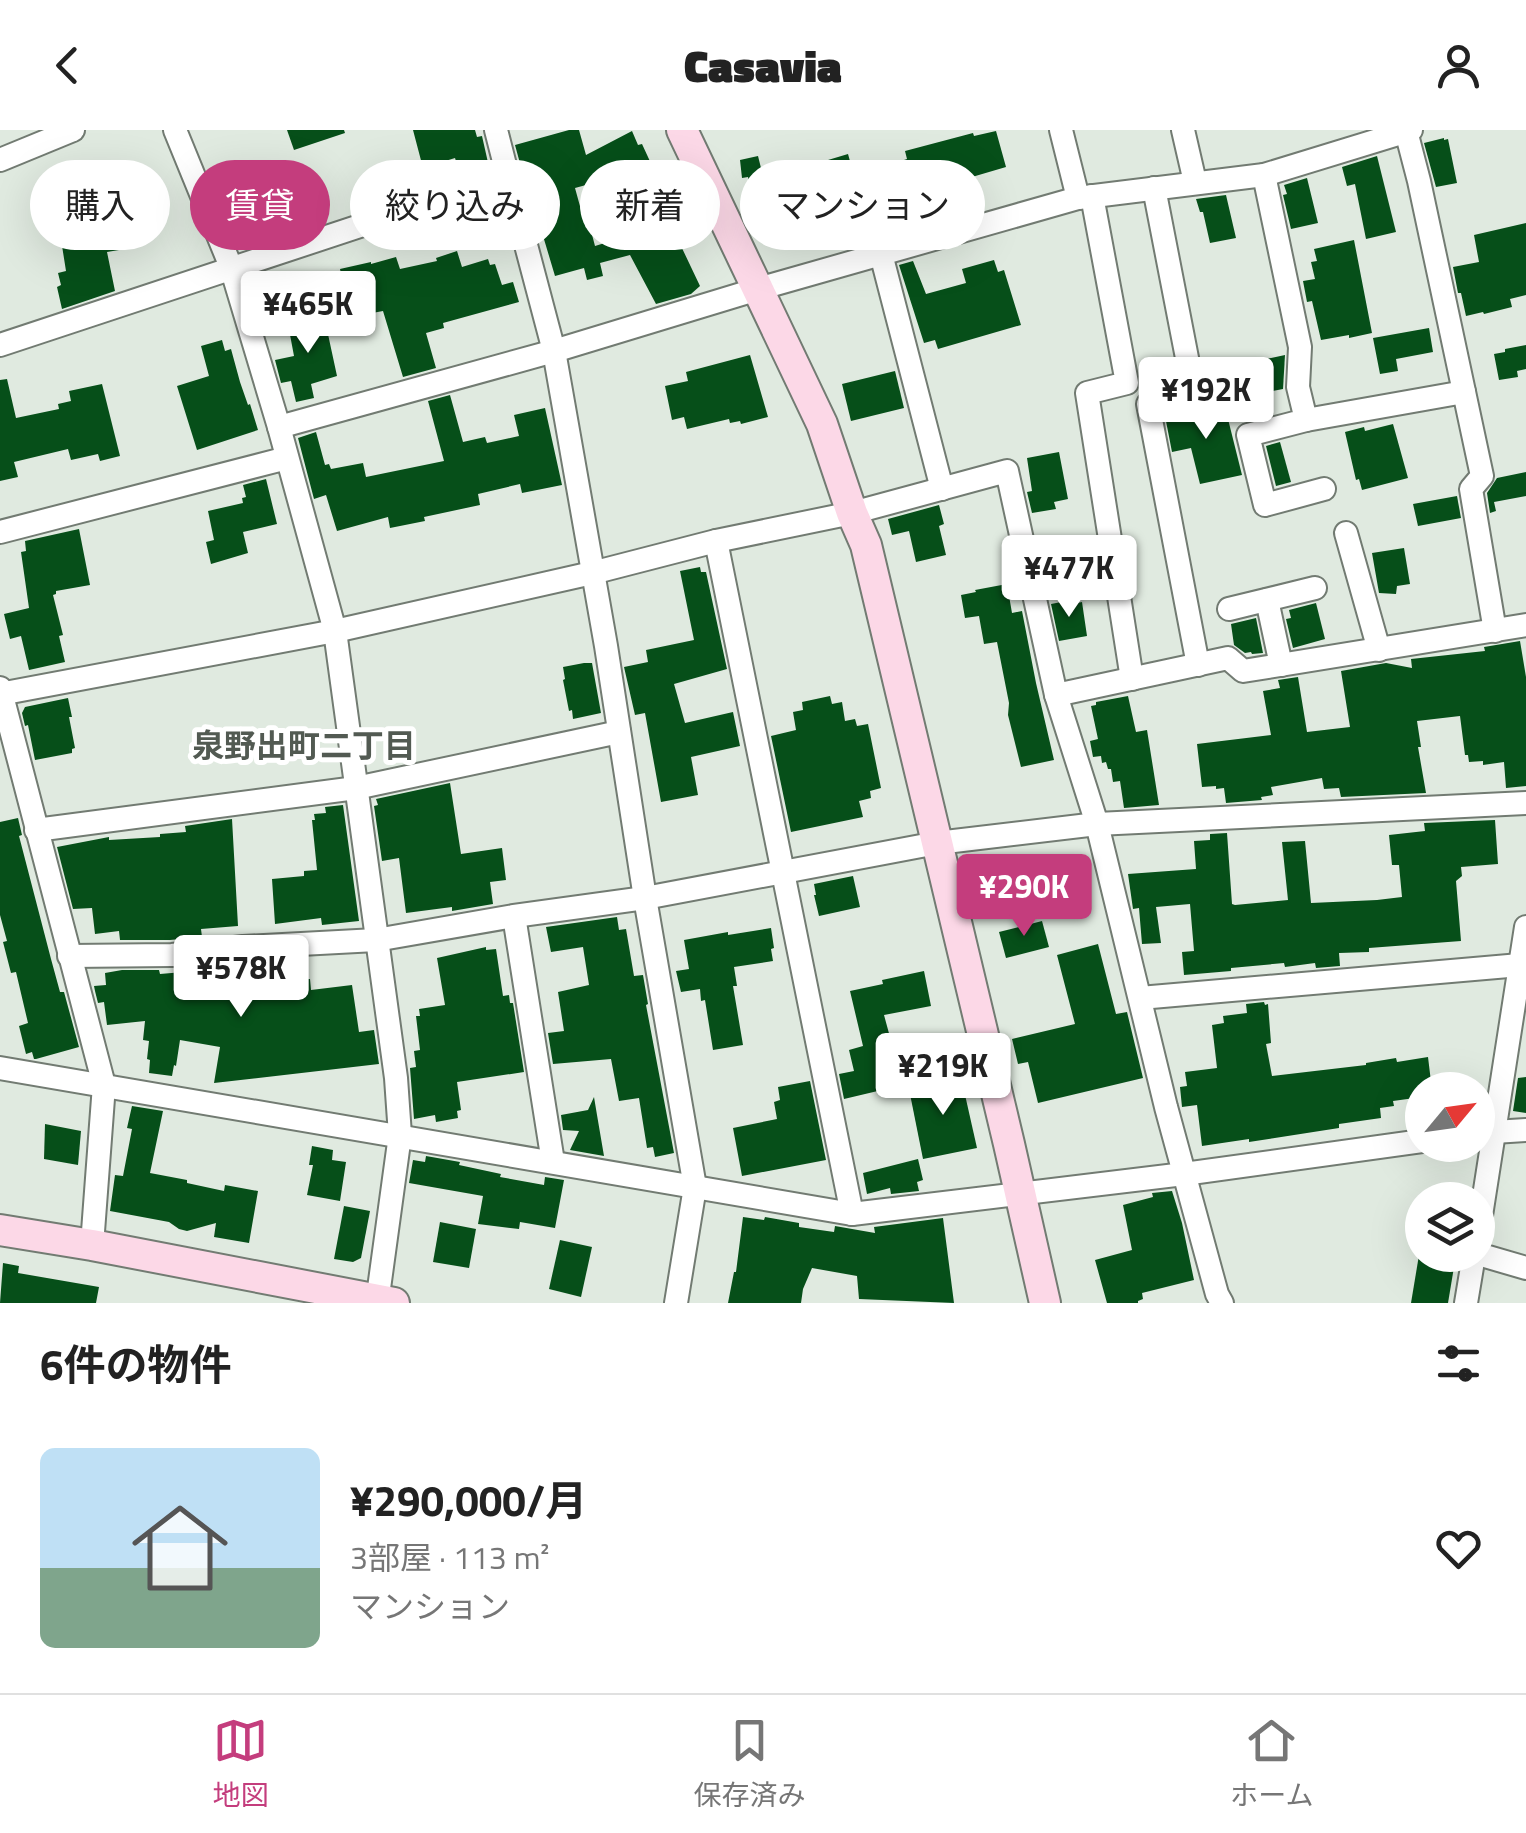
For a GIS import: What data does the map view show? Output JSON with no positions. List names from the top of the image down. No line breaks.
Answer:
{"districts":["泉野出町二丁目"],"north":"top right","page":{"header":"Casavia","chip":["購入","賃貸","絞り込み","新着","マンション"],"price":["¥465K","¥192K","¥477K","¥290K","¥578K","¥219K"],"heading":"6件の物件","list":[{"name":"¥290,000/月","note":"3部屋 · 113 m² · マンション"}],"tabs":["地図","保存済み","ホーム"]}}
